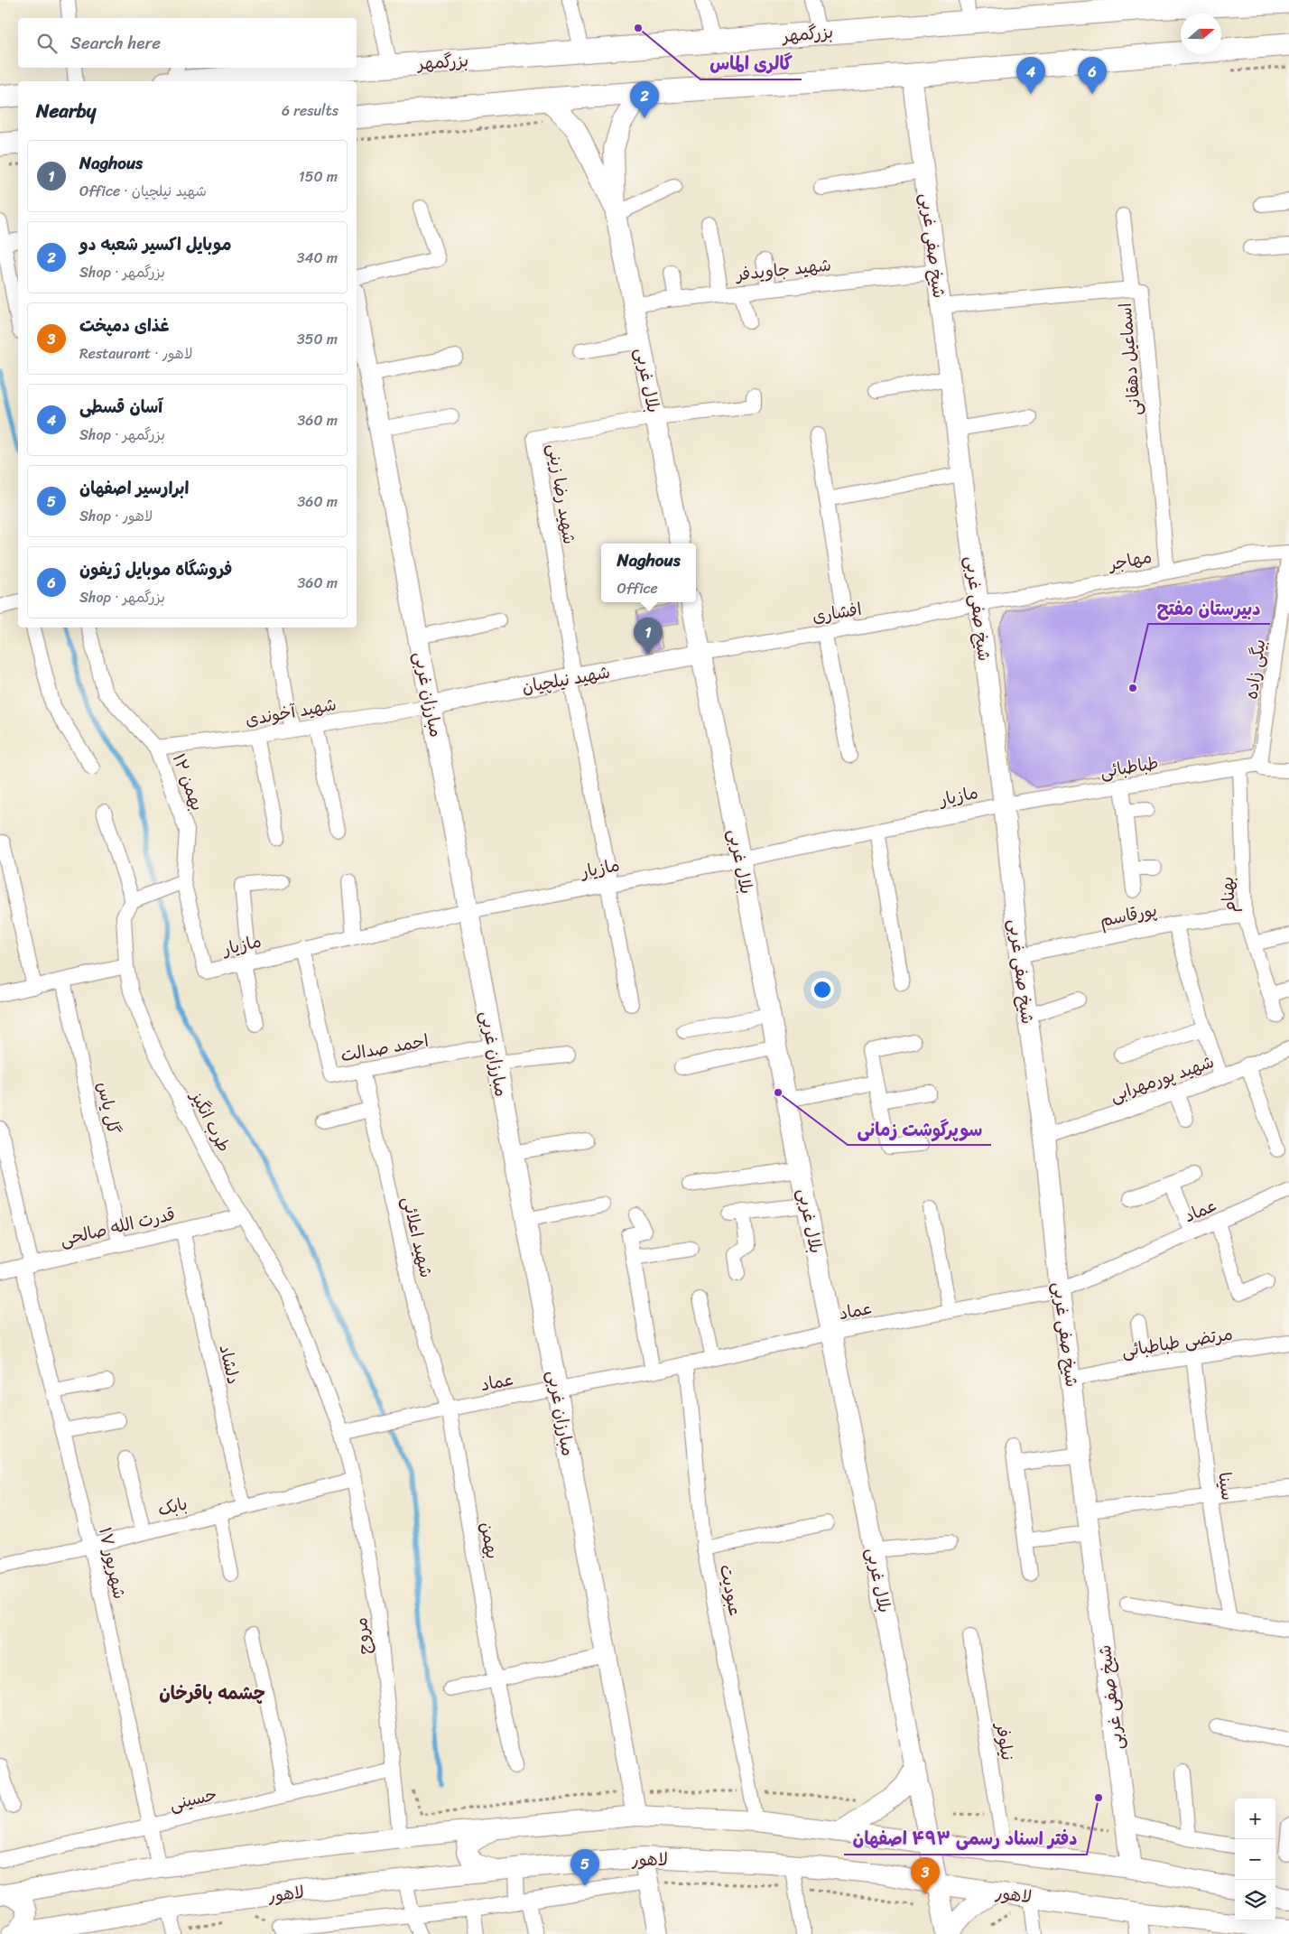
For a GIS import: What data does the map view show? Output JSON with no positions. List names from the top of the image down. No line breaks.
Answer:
{"streets":{"main road":["بزرگمهر"],"street":["شیخ صفی غربی","شهید جاویدفر","اسماعیل دهقانی","بلال غربی","شهید رضا زینی","مهاجر","افشاری","بیگی زاده","شهید نیلچیان","مبارزان غربی","شهید آخوندی","طباطبائی","۱۲ بهمن","مازیار","بهنام","پورقاسم","احمد صدالت","شهید پورمهرابی","گل یاس","طرب انگیز","عماد","قدرت الله صالحی","شهید اعلائی","مرتضی طباطبائی","دلشاد","سینا","بابک","بهمن","۱۷ شهریور","عبودیت","مروج","نیلوفر","حسینی","لاهور"]},"crossings":[["شیخ صفی غربی","شهید جاویدفر"],["شیخ صفی غربی","اسماعیل دهقانی"],["شیخ صفی غربی","مهاجر"],["شیخ صفی غربی","افشاری"],["شیخ صفی غربی","طباطبائی"],["شیخ صفی غربی","مازیار"],["شیخ صفی غربی","پورقاسم"],["شیخ صفی غربی","شهید پورمهرابی"],["شیخ صفی غربی","عماد"],["شیخ صفی غربی","مرتضی طباطبائی"],["شهید جاویدفر","بلال غربی"],["اسماعیل دهقانی","مهاجر"],["بلال غربی","شهید رضا زینی"],["بلال غربی","افشاری"],["بلال غربی","شهید نیلچیان"],["بلال غربی","مازیار"],["بلال غربی","عماد"],["بلال غربی","لاهور"],["شهید رضا زینی","شهید نیلچیان"],["مهاجر","افشاری"],["مهاجر","بیگی زاده"],["افشاری","شهید نیلچیان"],["بیگی زاده","طباطبائی"],["شهید نیلچیان","مبارزان غربی"],["شهید نیلچیان","شهید آخوندی"],["مبارزان غربی","شهید آخوندی"],["مبارزان غربی","مازیار"],["مبارزان غربی","احمد صدالت"],["مبارزان غربی","عماد"],["شهید آخوندی","۱۲ بهمن"],["طباطبائی","مازیار"],["طباطبائی","بهنام"],["۱۲ بهمن","مازیار"],["مازیار","احمد صدالت"],["بهنام","پورقاسم"],["احمد صدالت","شهید اعلائی"],["گل یاس","قدرت الله صالحی"],["طرب انگیز","عماد"],["طرب انگیز","قدرت الله صالحی"],["طرب انگیز","مروج"],["عماد","شهید اعلائی"],["عماد","بهمن"],["عماد","عبودیت"],["عماد","مروج"],["قدرت الله صالحی","دلشاد"],["قدرت الله صالحی","۱۷ شهریور"],["شهید اعلائی","بهمن"],["مرتضی طباطبائی","سینا"],["دلشاد","بابک"],["بابک","۱۷ شهریور"],["بابک","مروج"],["۱۷ شهریور","حسینی"],["مروج","حسینی"]],"districts":["چشمه باقرخان"],"places":["گالری الماس","دبیرستان مفتح","سوپرگوشت زمانی","دفتر اسناد رسمی ۴۹۳ اصفهان"],"north":"right","page":{"search":"Search here","pins":["4","6","2","1","5","3"],"heading":["Nearby","6 results"],"list":[{"mark":"1","name":"Naghous","note":"Office · شهید نیلچیان","value":"150 m"},{"mark":"2","name":"موبایل اکسیر شعبه دو","note":"Shop · بزرگمهر","value":"340 m"},{"mark":"3","name":"غذای دمپخت","note":"Restaurant · لاهور","value":"350 m"},{"mark":"4","name":"آسان قسطی","note":"Shop · بزرگمهر","value":"360 m"},{"mark":"5","name":"ابرارسیر اصفهان","note":"Shop · لاهور","value":"360 m"},{"mark":"6","name":"فروشگاه موبایل ژیفون","note":"Shop · بزرگمهر","value":"360 m"}],"popup":["Naghous","Office"],"map_buttons":["+","−"]}}
